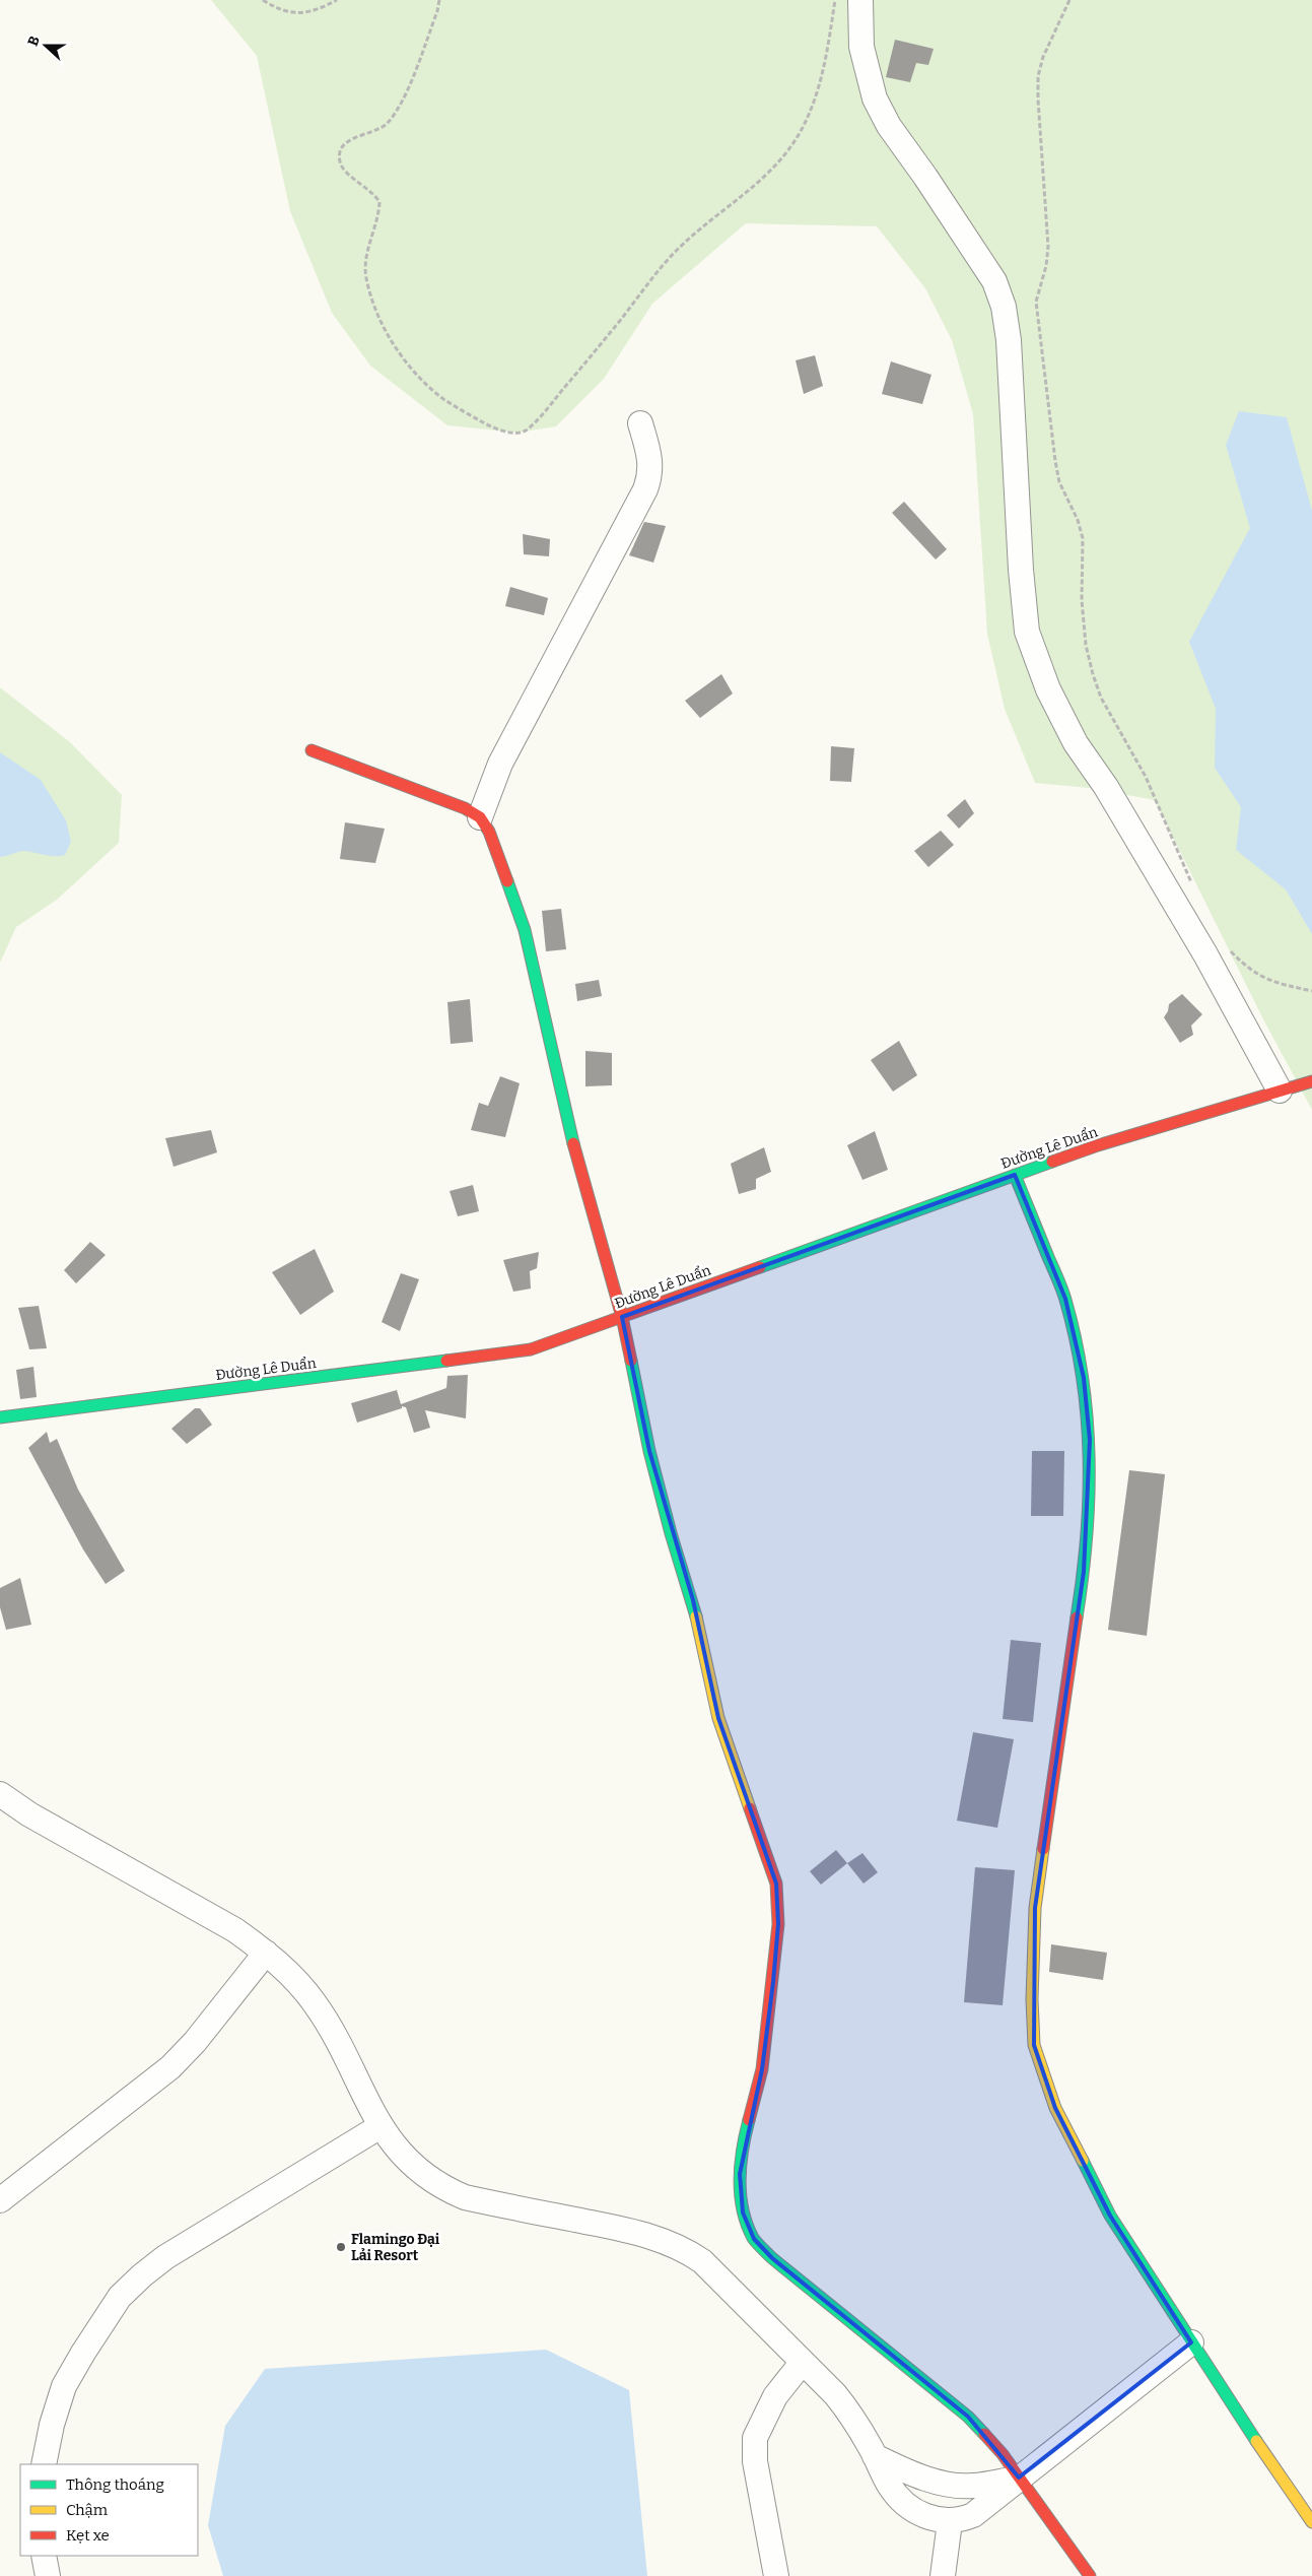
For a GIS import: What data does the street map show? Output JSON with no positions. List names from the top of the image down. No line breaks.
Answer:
{"streets":{"street":["Đường Lê Duẩn"]},"places":["Flamingo Đại Lải Resort"],"legend":["Thông thoáng","Chậm","Kẹt xe"],"north":"left"}
